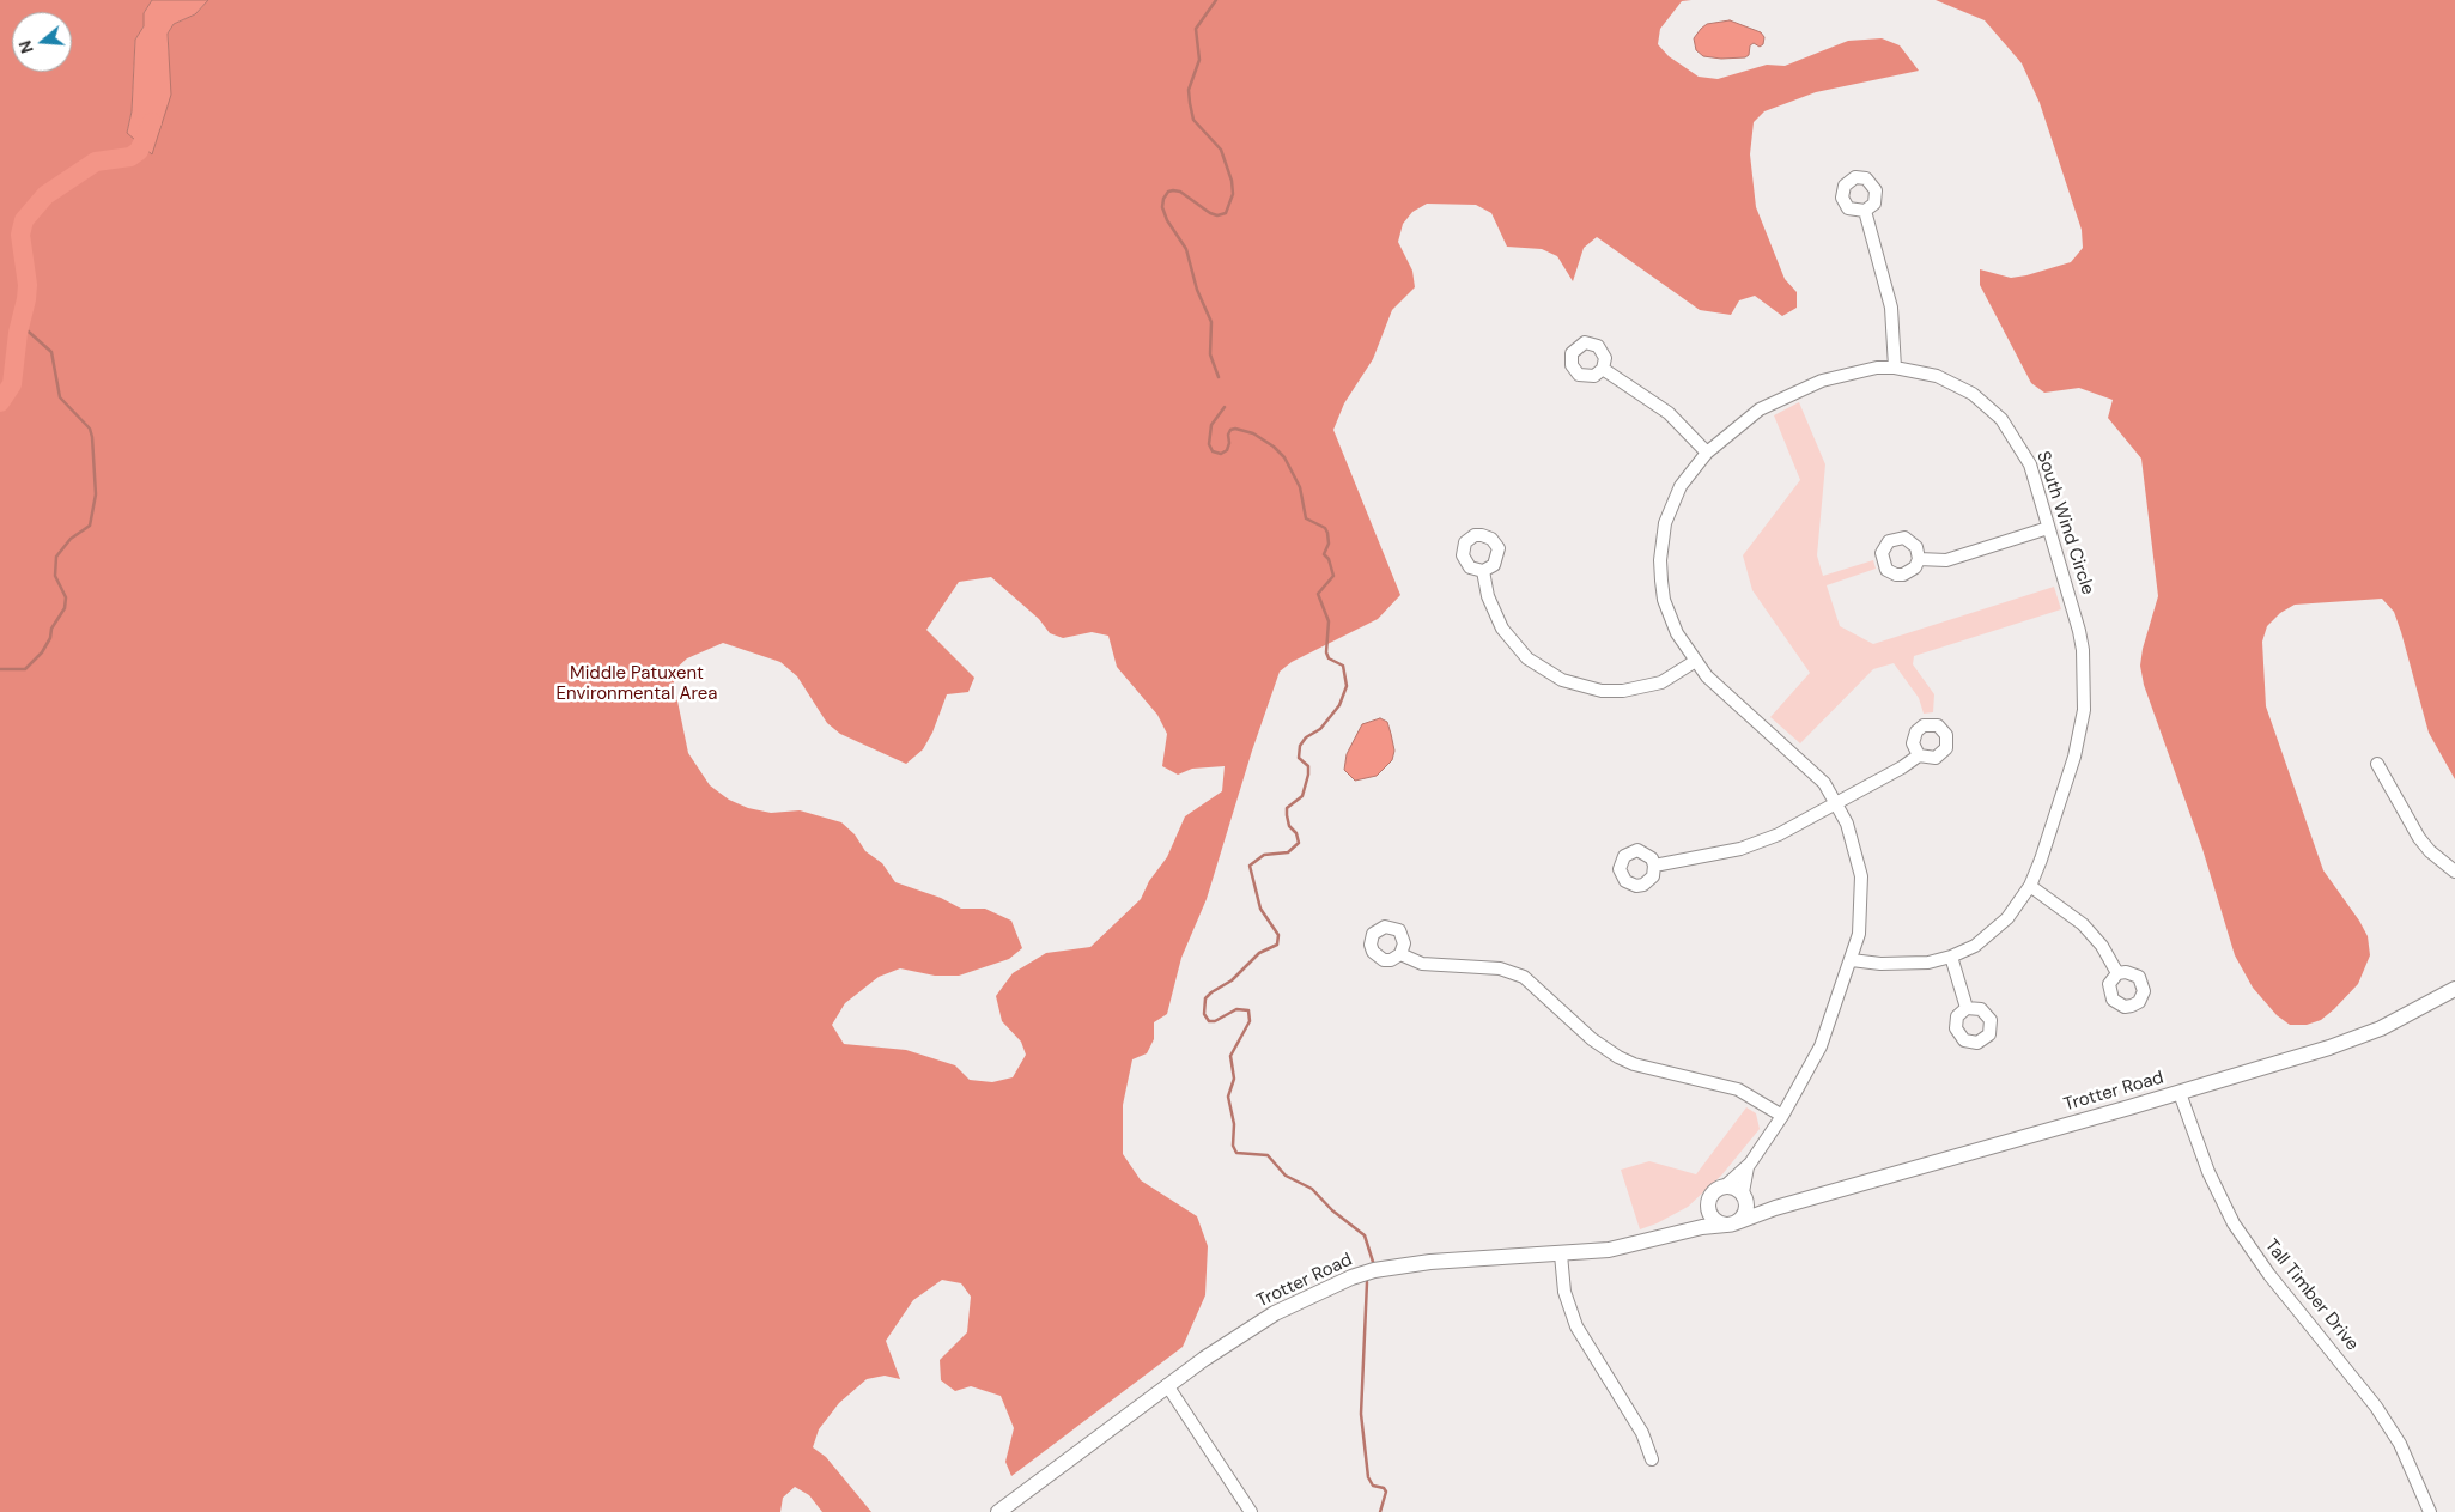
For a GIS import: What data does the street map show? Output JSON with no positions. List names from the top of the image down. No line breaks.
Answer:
{"streets":{"street":["South Wind Circle","Trotter Road","Tall Timber Drive"]},"crossings":[["South Wind Circle","Trotter Road"],["Trotter Road","Tall Timber Drive"]],"parks":["Middle Patuxent Environmental Area"],"north":"left"}
